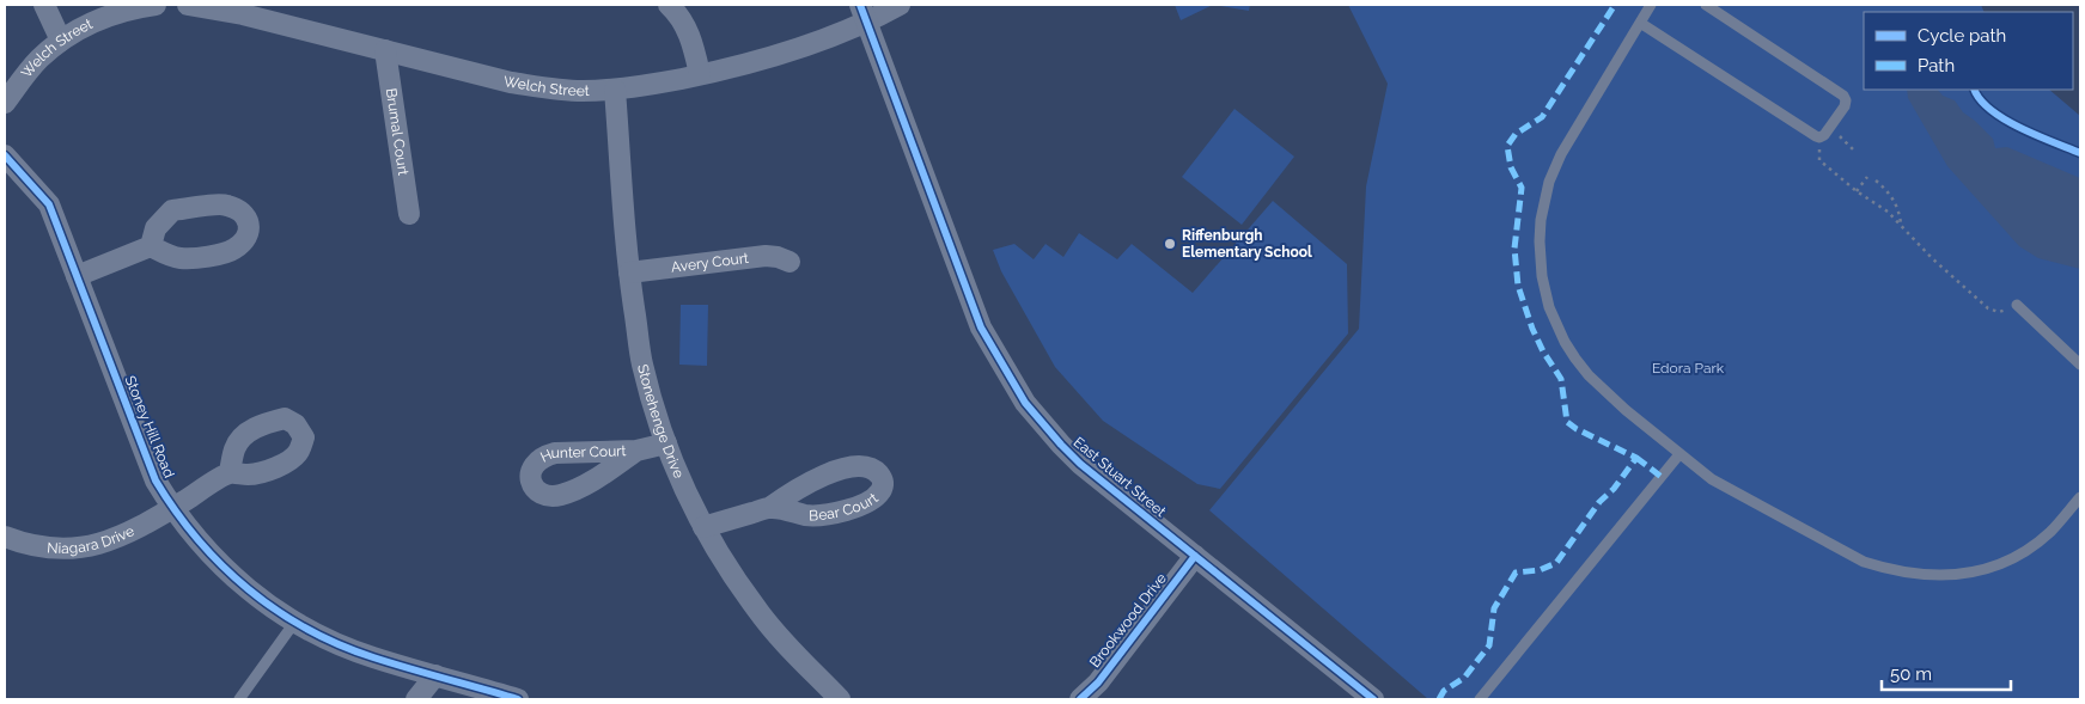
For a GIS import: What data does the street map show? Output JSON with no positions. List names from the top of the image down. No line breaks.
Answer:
{"streets":{"street":["Welch Street","Brumal Court","Avery Court","Stonehenge Drive","Stoney Hill Road","Hunter Court","East Stuart Street","Niagara Drive","Brookwood Drive"]},"crossings":[["Welch Street","Brumal Court"],["Welch Street","Stonehenge Drive"],["Welch Street","East Stuart Street"],["Avery Court","Stonehenge Drive"],["Stonehenge Drive","Hunter Court"],["Stoney Hill Road","Niagara Drive"],["East Stuart Street","Brookwood Drive"]],"parks":["Edora Park"],"places":["Riffenburgh Elementary School"],"legend":["Cycle path","Path"],"scale_bar":"50 m"}
